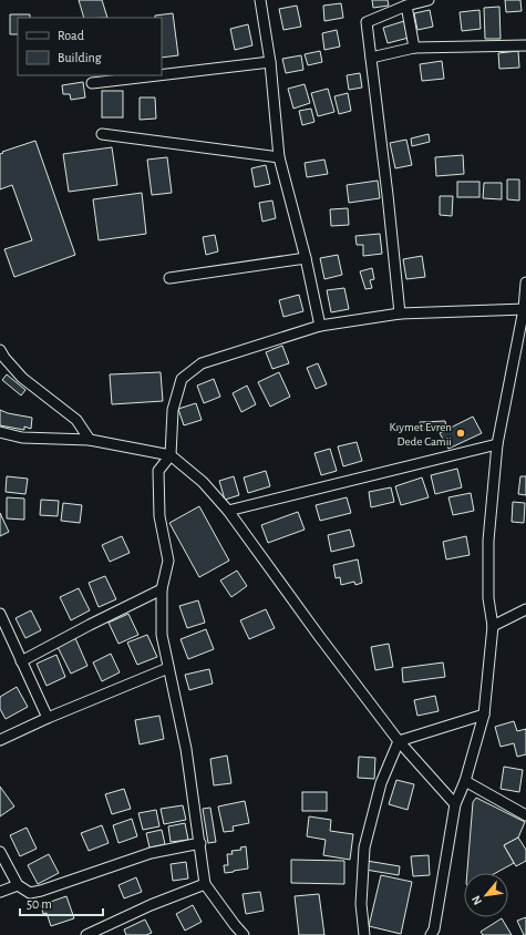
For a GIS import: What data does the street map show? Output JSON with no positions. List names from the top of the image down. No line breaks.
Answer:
{"places":["Kıymet Evren Dede Camii"],"legend":["Road","Building"],"scale_bar":"50 m","north":"bottom left"}
